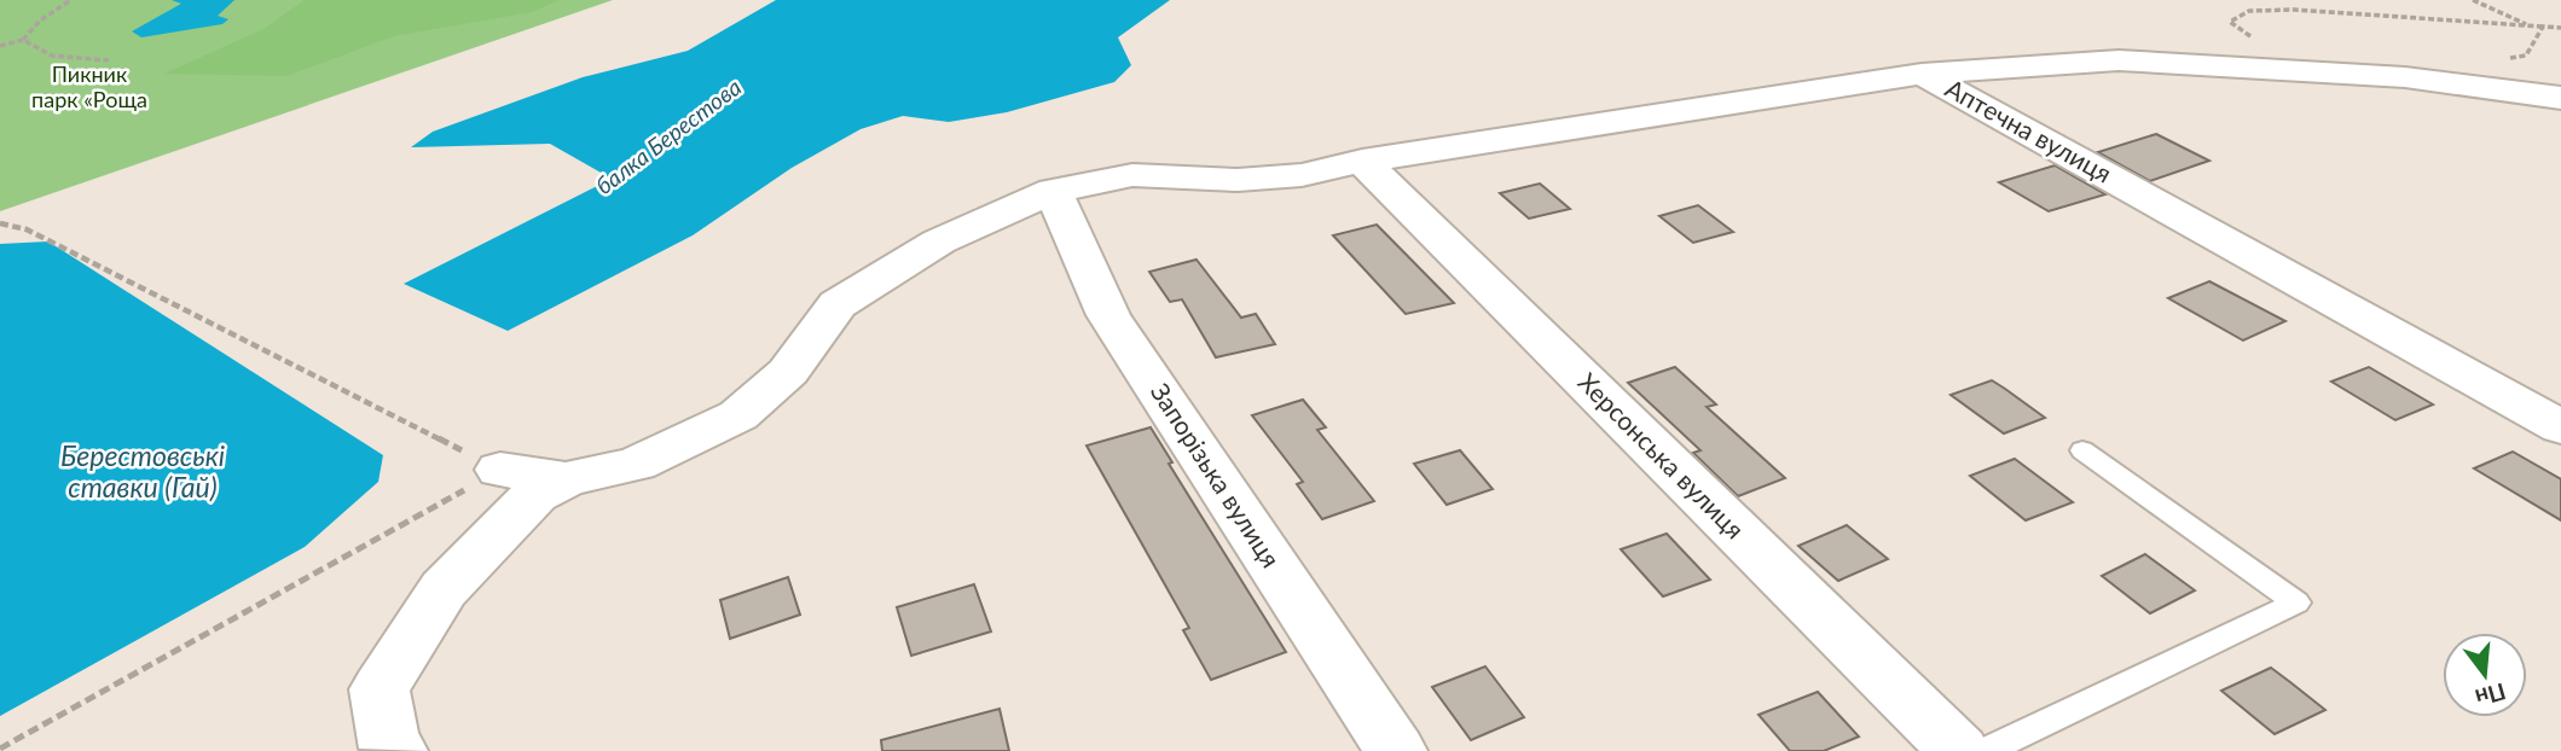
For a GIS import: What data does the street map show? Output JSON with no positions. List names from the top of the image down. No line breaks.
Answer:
{"streets":{"street":["Аптечна вулиця","Херсонська вулиця","Запорізька вулиця"]},"water":["балка Берестова","Берестовські ставки (Гай)"],"parks":["Пикник парк «Роща"],"north":"bottom"}
